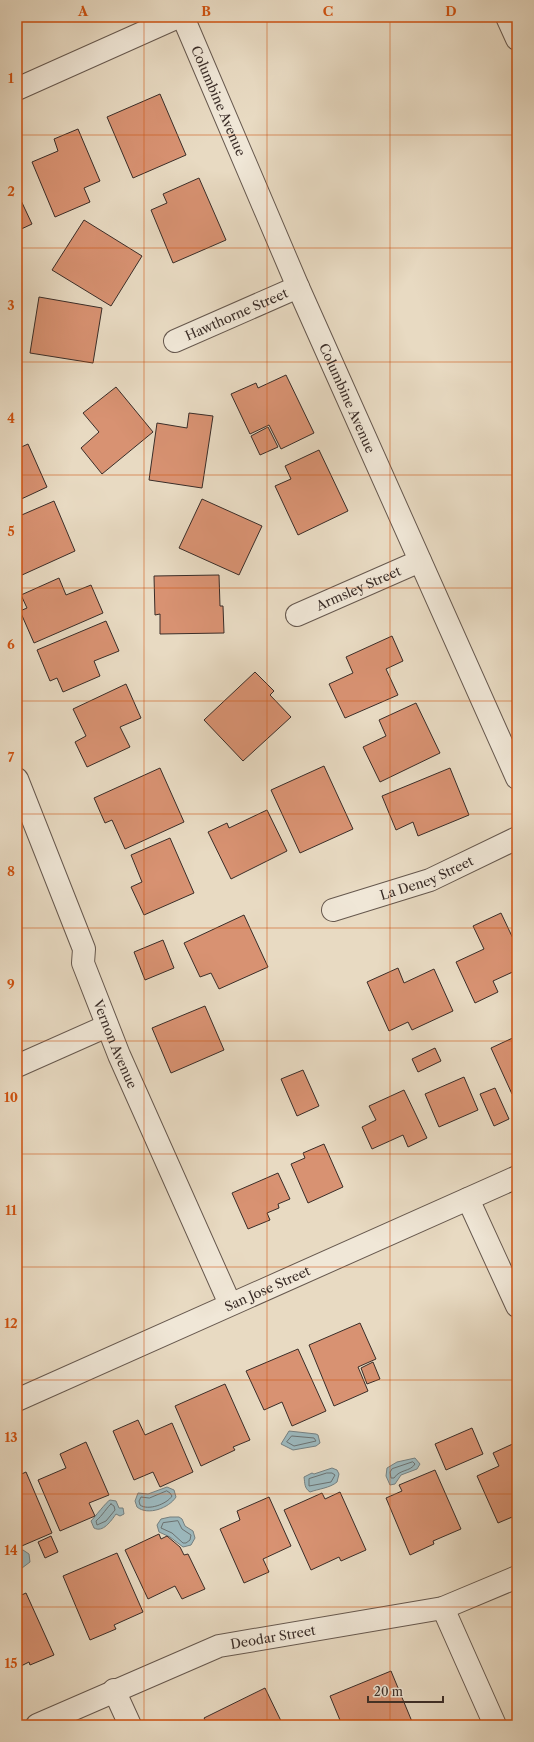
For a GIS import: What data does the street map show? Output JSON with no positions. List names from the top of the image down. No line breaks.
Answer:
{"streets":{"street":["Columbine Avenue","Hawthorne Street","Armsley Street","La Deney Street","Vernon Avenue","San Jose Street","Deodar Street"]},"crossings":[["Columbine Avenue","Hawthorne Street"],["Columbine Avenue","Armsley Street"],["Vernon Avenue","San Jose Street"]],"scale_bar":"20 m","grid":{"columns":["A","B","C","D"],"rows":["1","2","3","4","5","6","7","8","9","10","11","12","13","14","15"]}}
